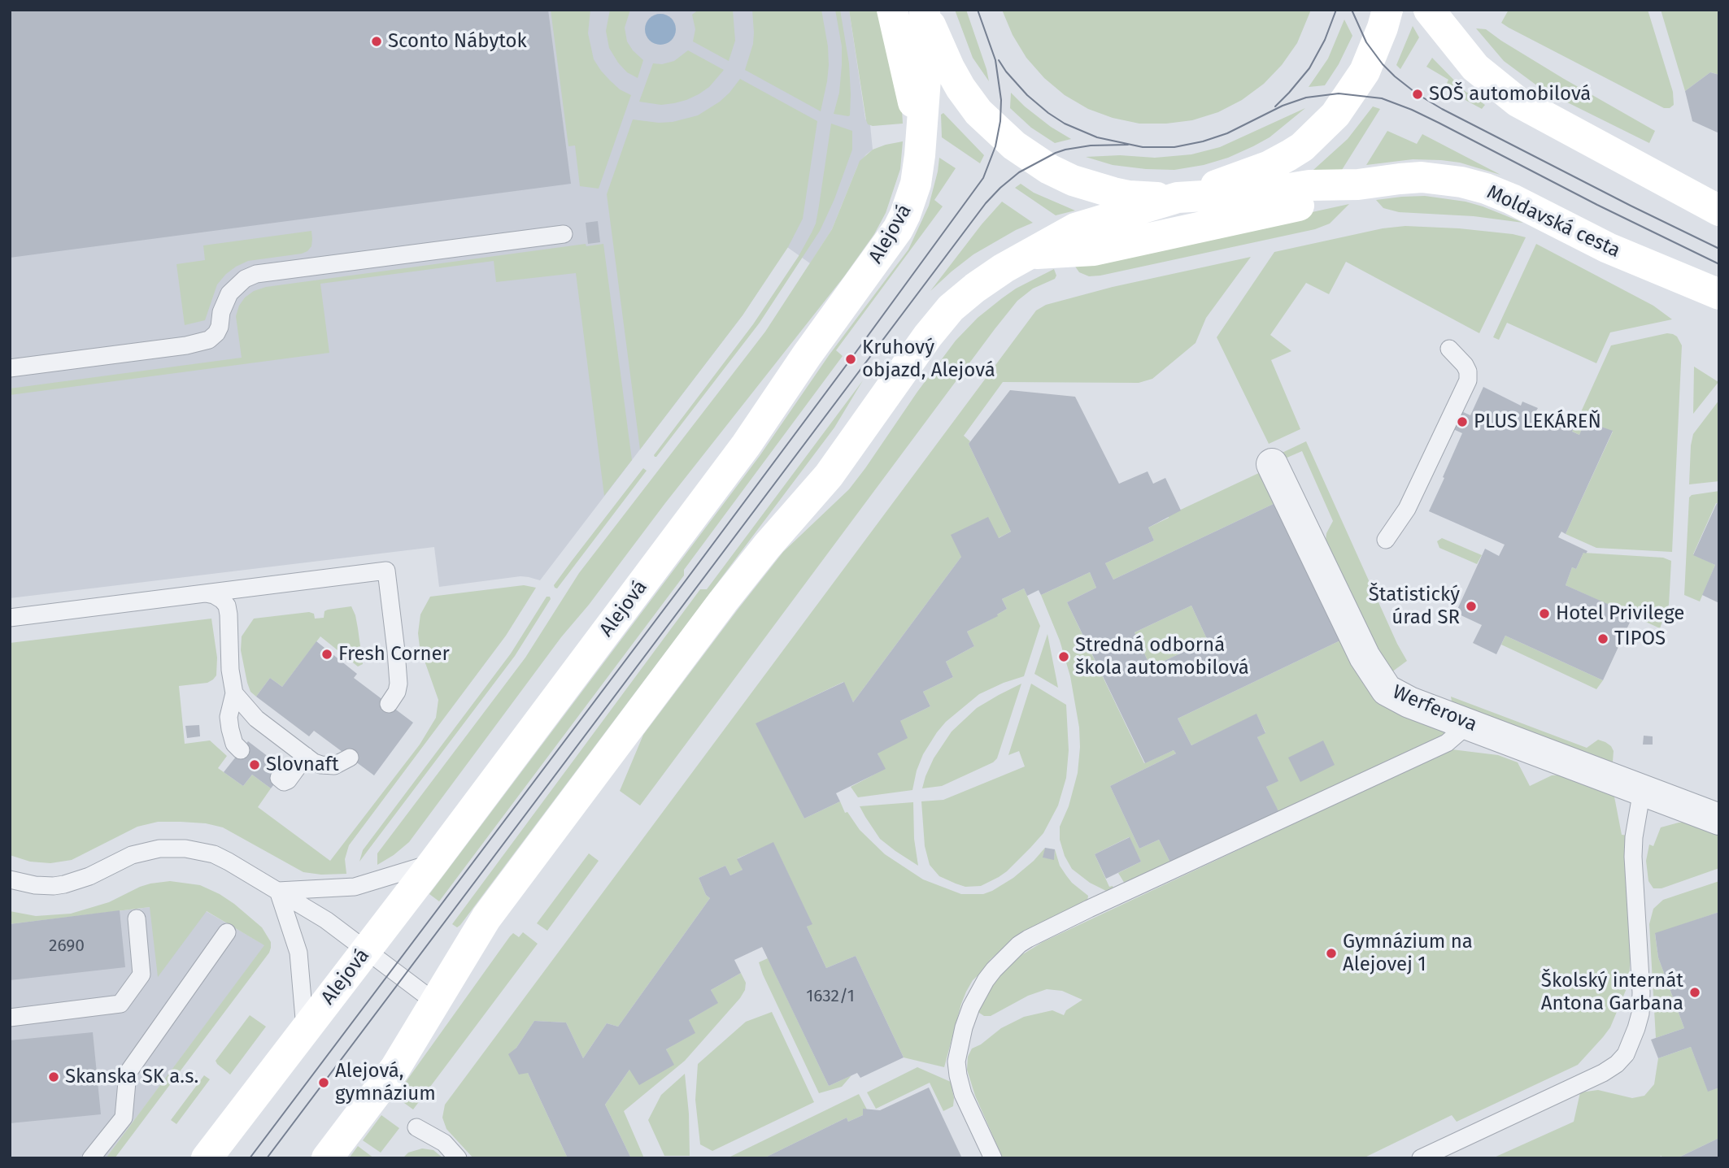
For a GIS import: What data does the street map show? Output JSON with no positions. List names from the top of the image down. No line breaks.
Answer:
{"streets":{"street":["Moldavská cesta","Alejová","Werferova"]},"places":["Sconto Nábytok","SOŠ automobilová","Kruhový objazd, Alejová","PLUS LEKÁREŇ","Štatistický úrad SR","Hotel Privilege","TIPOS","Fresh Corner","Stredná odborná škola automobilová","Slovnaft","Gymnázium na Alejovej 1","Školský internát Antona Garbana","Skanska SK a.s.","Alejová, gymnázium"],"house_numbers":["2690","1632/1"]}
